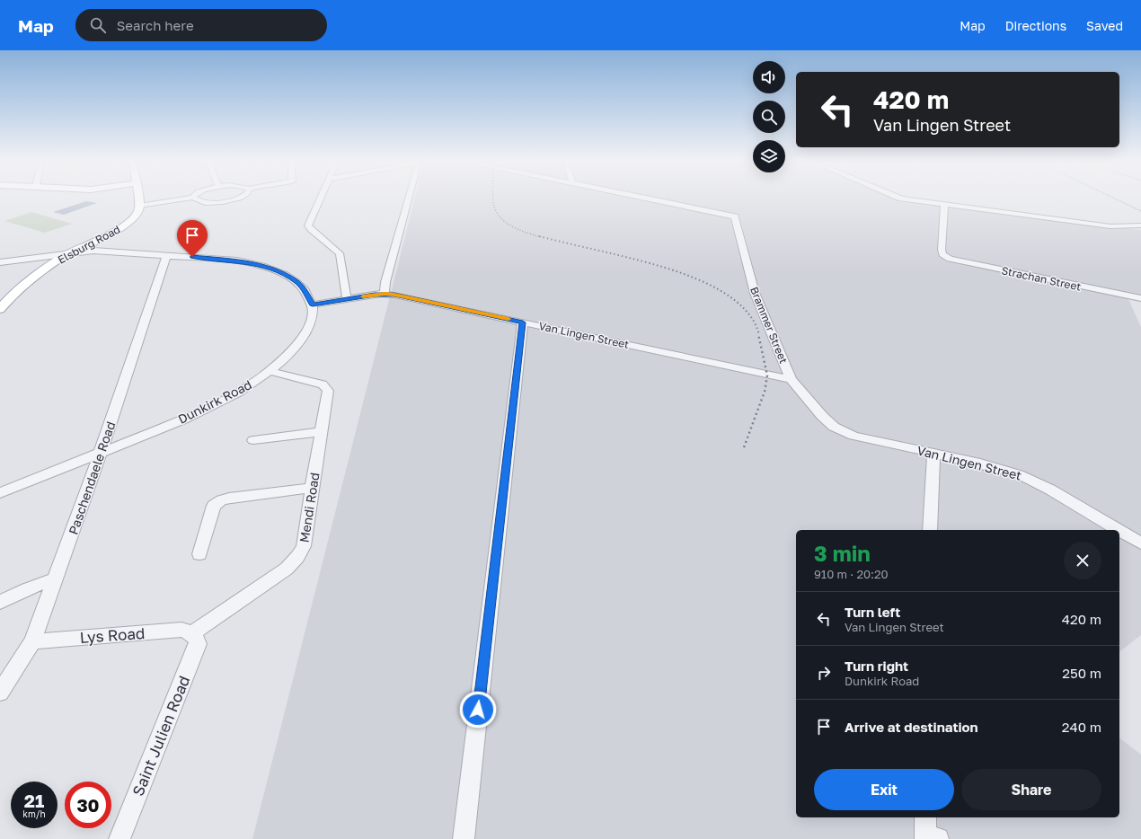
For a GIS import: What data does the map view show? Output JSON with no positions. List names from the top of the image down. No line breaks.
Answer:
{"streets":{"main road":["Elsburg Road"],"street":["Strachan Street","Brammer Street","Van Lingen Street","Dunkirk Road","Paschendaele Road","Mendi Road","Lys Road","Saint Julien Road"]},"crossings":[["Brammer Street","Van Lingen Street"],["Van Lingen Street","Dunkirk Road"],["Dunkirk Road","Paschendaele Road"],["Dunkirk Road","Mendi Road"],["Paschendaele Road","Lys Road"],["Mendi Road","Lys Road"],["Mendi Road","Saint Julien Road"],["Lys Road","Saint Julien Road"]],"page":{"header":"Map","search":"Search here","nav":["Map","Directions","Saved"],"turn":["420 m","Van Lingen Street"],"heading":["3 min","910 m · 20:20"],"list":[{"name":"Turn left","note":"Van Lingen Street","value":"420 m"},{"name":"Turn right","note":"Dunkirk Road","value":"250 m"},{"name":"Arrive at destination","value":"240 m"}],"buttons":["Exit","Share"],"speed":"21 km/h","limit":"30"}}
